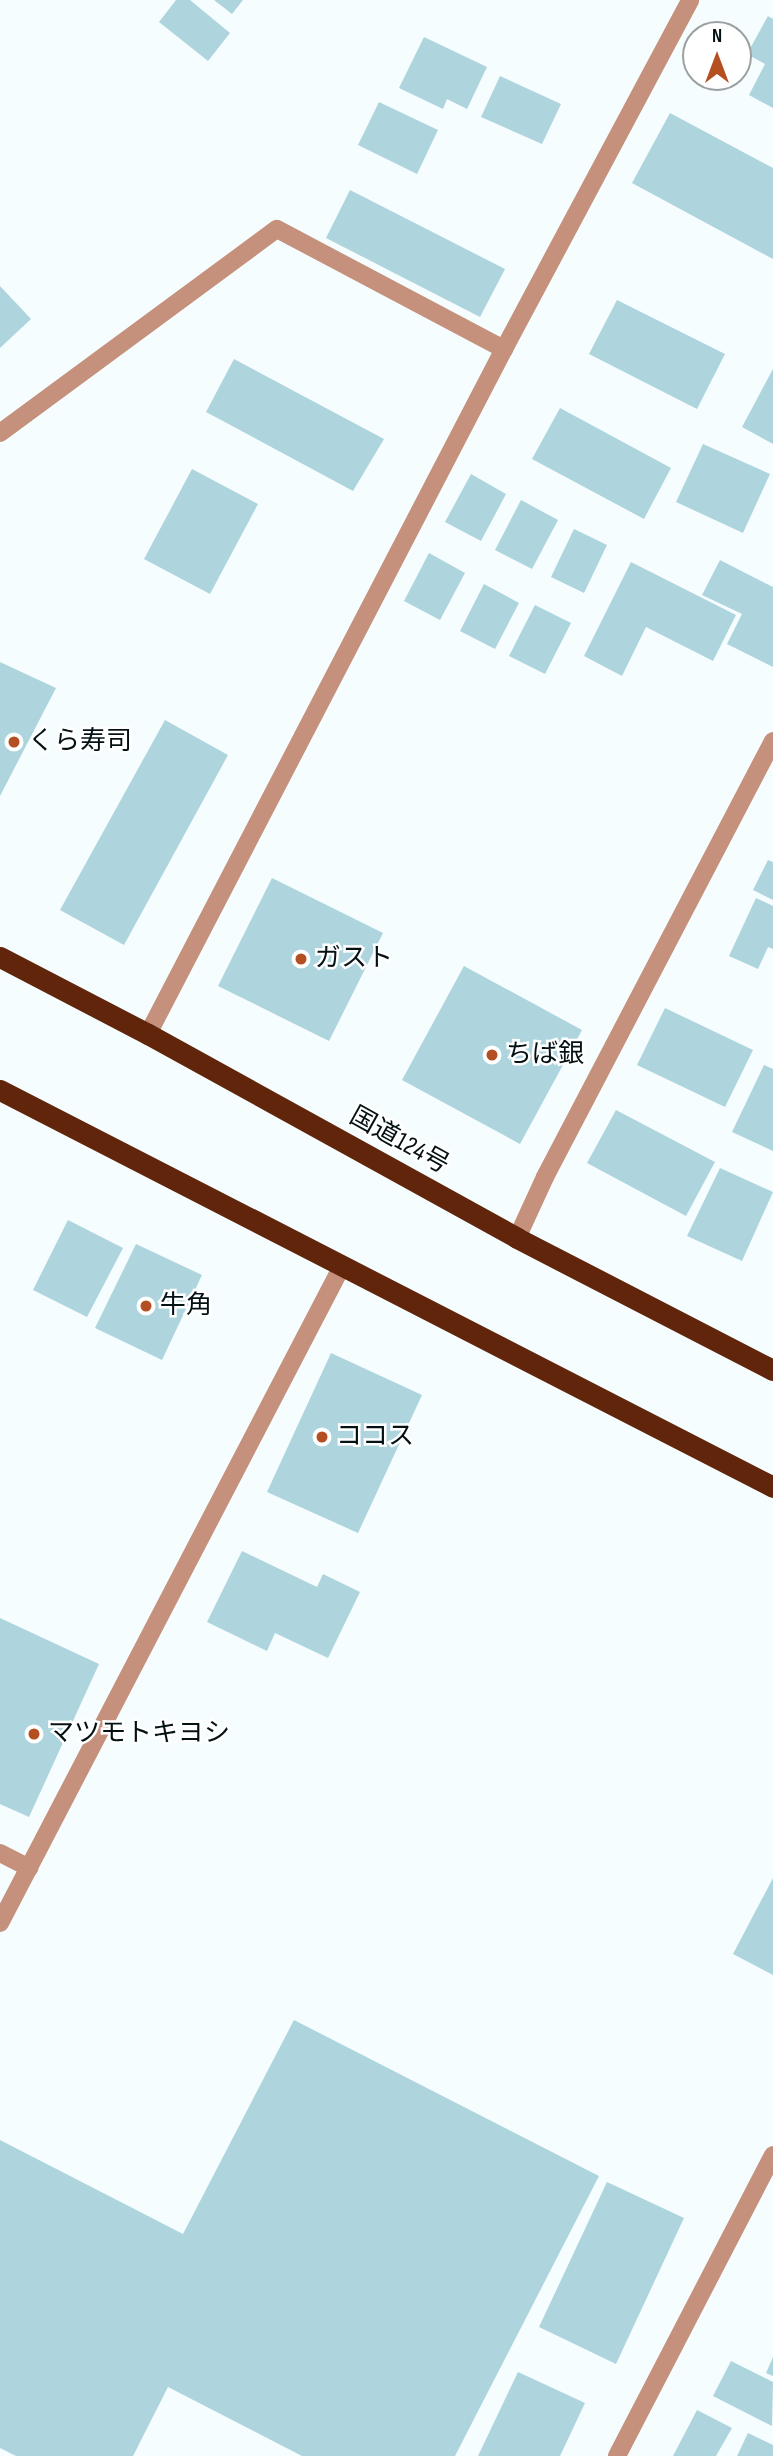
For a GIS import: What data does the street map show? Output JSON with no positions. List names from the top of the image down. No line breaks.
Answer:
{"streets":{"highway":["国道124号"]},"places":["くら寿司","ガスト","ちば銀","牛角","ココス","マツモトキヨシ"],"north":"top"}
